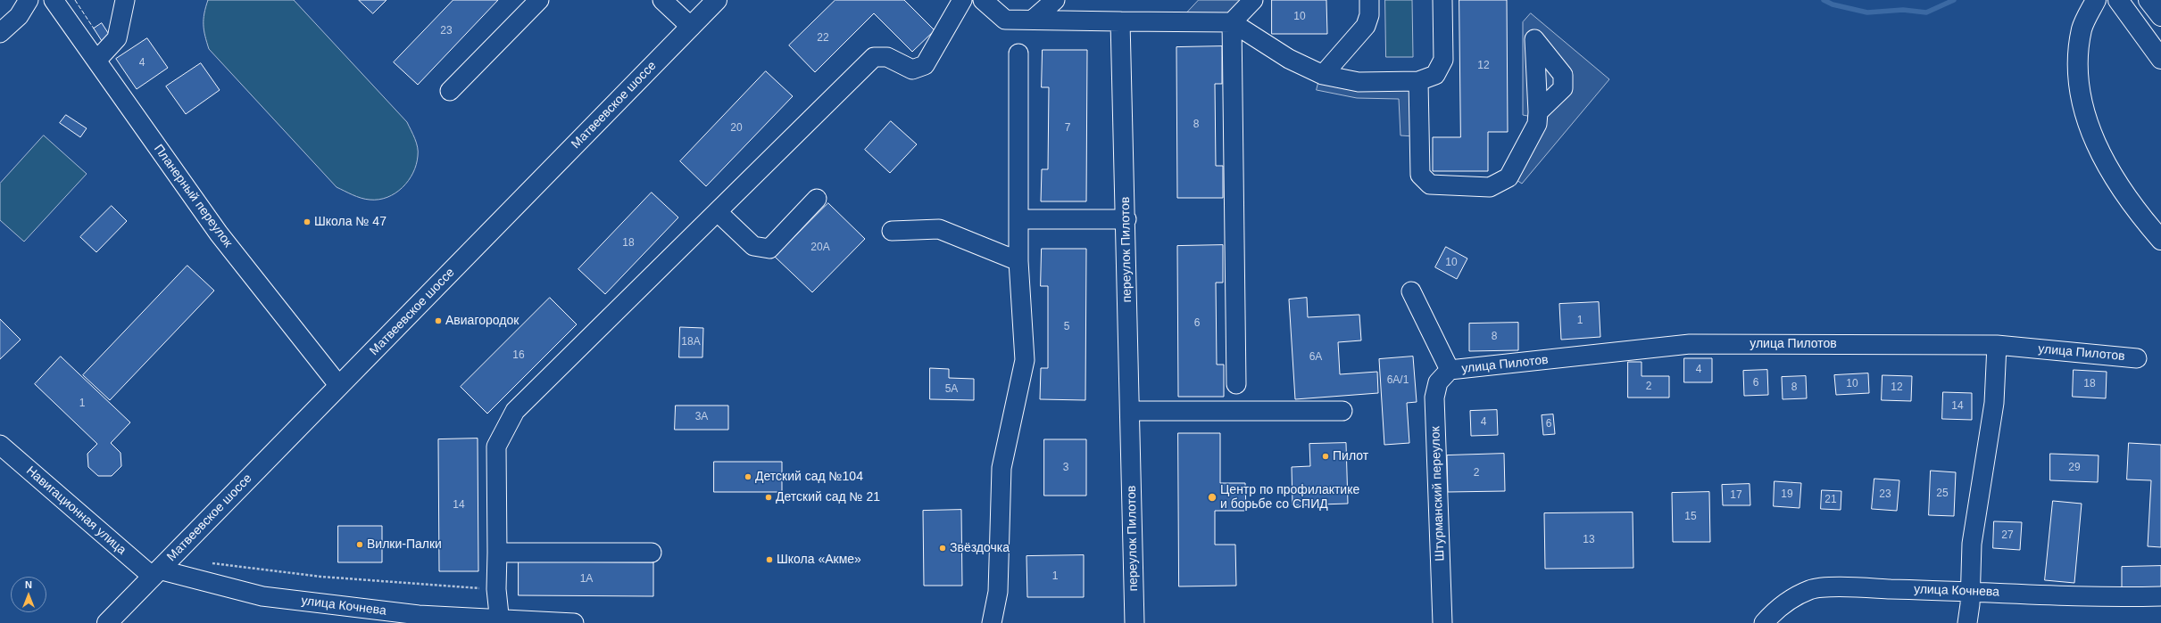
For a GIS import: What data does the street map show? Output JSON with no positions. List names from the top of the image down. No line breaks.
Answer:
{"streets":{"main road":["Матвеевское шоссе"],"street":["Планерный переулок","переулок Пилотов","улица Пилотов","Штурманский переулок","Навигационная улица","улица Кочнева"]},"crossings":[["Матвеевское шоссе","Планерный переулок"],["Матвеевское шоссе","Навигационная улица"],["Матвеевское шоссе","улица Кочнева"],["улица Пилотов","Штурманский переулок"],["Навигационная улица","улица Кочнева"]],"places":["Школа № 47","Авиагородок","Пилот","Детский сад №104","Детский сад № 21","Центр по профилактике и борьбе со СПИД","Вилки-Палки","Звёздочка","Школа «Акме»"],"house_numbers":["10","23","22","4","12","8","20","7","18","20А","10","1","6","5","8","18А","16","6А","4","6А/1","6","10","18","2","8","12","5А","1","14","3А","4","6","3","29","2","25","19","23","17","21","14","15","27","13","1","1А"],"north":"top"}
